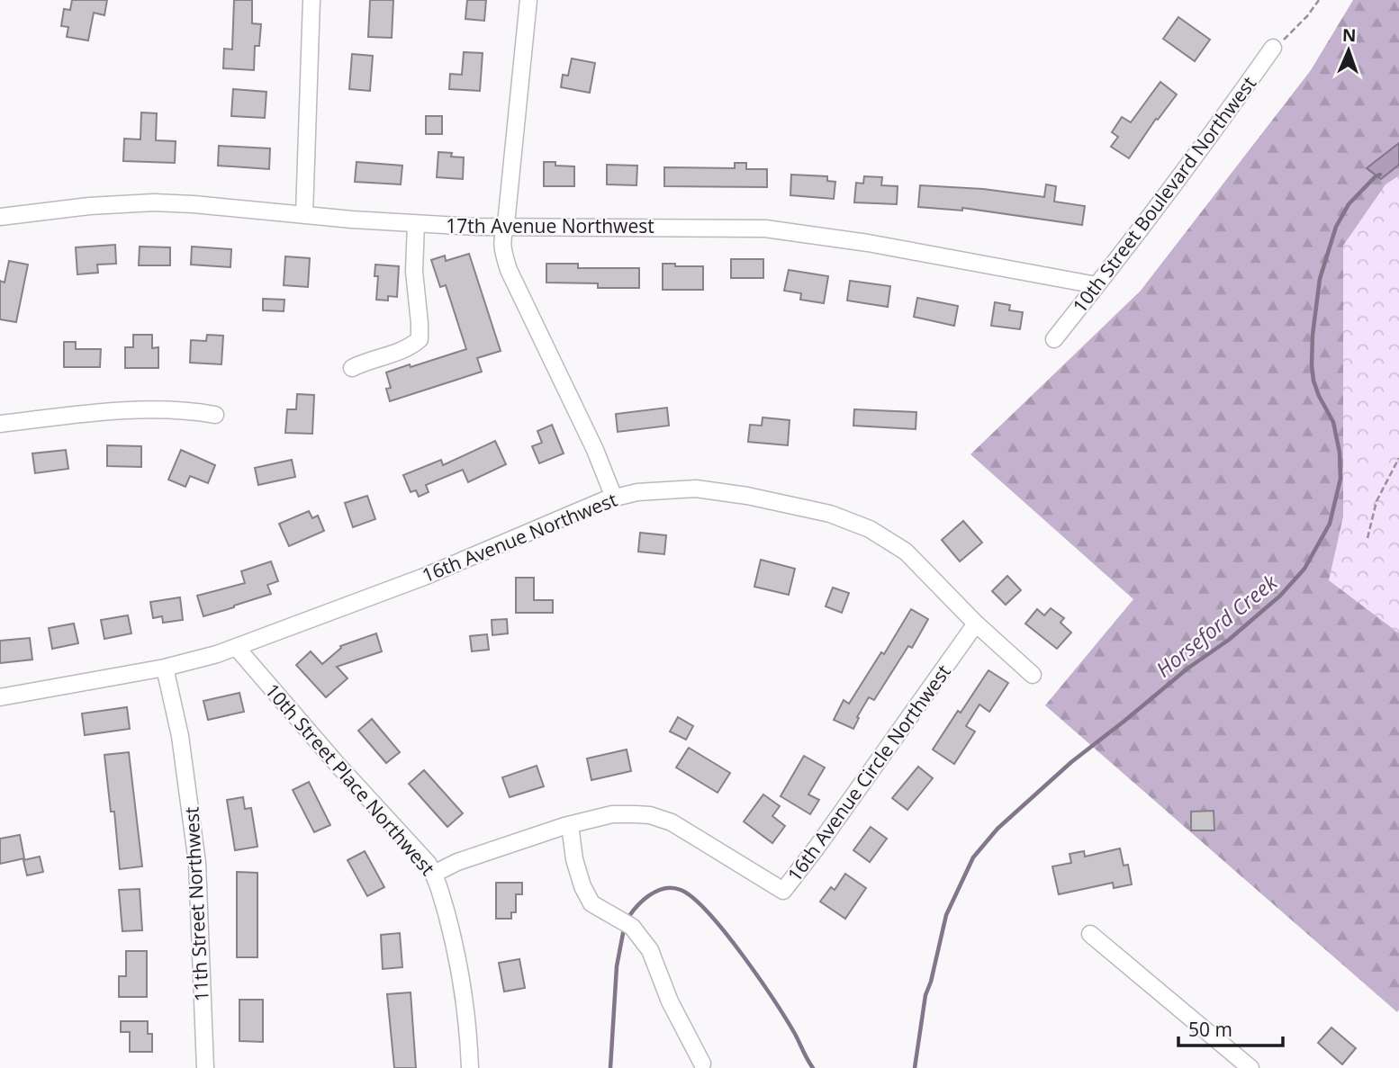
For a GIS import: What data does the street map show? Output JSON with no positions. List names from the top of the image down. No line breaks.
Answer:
{"streets":{"street":["10th Street Boulevard Northwest","17th Avenue Northwest","16th Avenue Northwest","16th Avenue Circle Northwest","10th Street Place Northwest","11th Street Northwest"]},"crossings":[["10th Street Boulevard Northwest","17th Avenue Northwest"],["16th Avenue Northwest","16th Avenue Circle Northwest"],["16th Avenue Northwest","10th Street Place Northwest"],["16th Avenue Northwest","11th Street Northwest"],["16th Avenue Circle Northwest","10th Street Place Northwest"]],"water":["Horseford Creek"],"scale_bar":"50 m","north":"top"}
